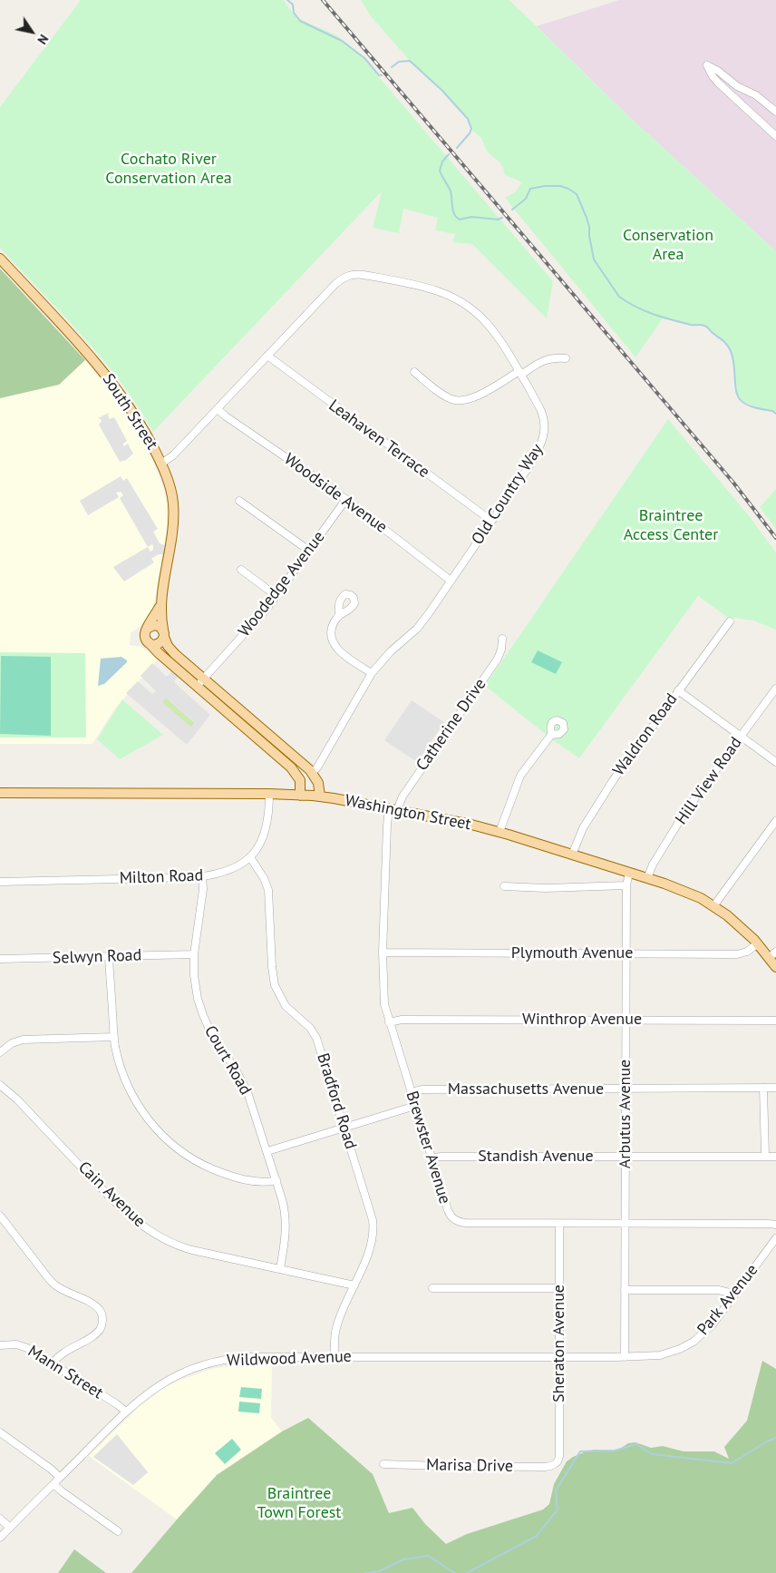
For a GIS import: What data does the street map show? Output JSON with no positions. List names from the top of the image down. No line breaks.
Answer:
{"streets":{"main road":["South Street","Washington Street"],"street":["Leahaven Terrace","Woodside Avenue","Old Country Way","Woodedge Avenue","Catherine Drive","Waldron Road","Hill View Road","Milton Road","Plymouth Avenue","Selwyn Road","Winthrop Avenue","Court Road","Massachusetts Avenue","Bradford Road","Arbutus Avenue","Brewster Avenue","Standish Avenue","Cain Avenue","Park Avenue","Sheraton Avenue","Wildwood Avenue","Mann Street","Marisa Drive"]},"crossings":[["South Street","Old Country Way"],["South Street","Woodedge Avenue"],["South Street","Washington Street"],["Leahaven Terrace","Old Country Way"],["Woodside Avenue","Old Country Way"],["Woodside Avenue","Woodedge Avenue"],["Catherine Drive","Washington Street"],["Catherine Drive","Brewster Avenue"],["Waldron Road","Washington Street"],["Hill View Road","Washington Street"],["Washington Street","Milton Road"],["Washington Street","Plymouth Avenue"],["Washington Street","Arbutus Avenue"],["Washington Street","Brewster Avenue"],["Milton Road","Court Road"],["Milton Road","Bradford Road"],["Plymouth Avenue","Arbutus Avenue"],["Plymouth Avenue","Brewster Avenue"],["Selwyn Road","Court Road"],["Winthrop Avenue","Arbutus Avenue"],["Winthrop Avenue","Brewster Avenue"],["Court Road","Cain Avenue"],["Massachusetts Avenue","Arbutus Avenue"],["Massachusetts Avenue","Brewster Avenue"],["Bradford Road","Cain Avenue"],["Bradford Road","Wildwood Avenue"],["Arbutus Avenue","Brewster Avenue"],["Arbutus Avenue","Standish Avenue"],["Arbutus Avenue","Wildwood Avenue"],["Brewster Avenue","Standish Avenue"],["Brewster Avenue","Sheraton Avenue"],["Park Avenue","Wildwood Avenue"],["Sheraton Avenue","Wildwood Avenue"],["Sheraton Avenue","Marisa Drive"],["Wildwood Avenue","Mann Street"]],"parks":["Cochato River Conservation Area","Conservation Area","Braintree Access Center","Braintree Town Forest"],"north":"bottom right"}
